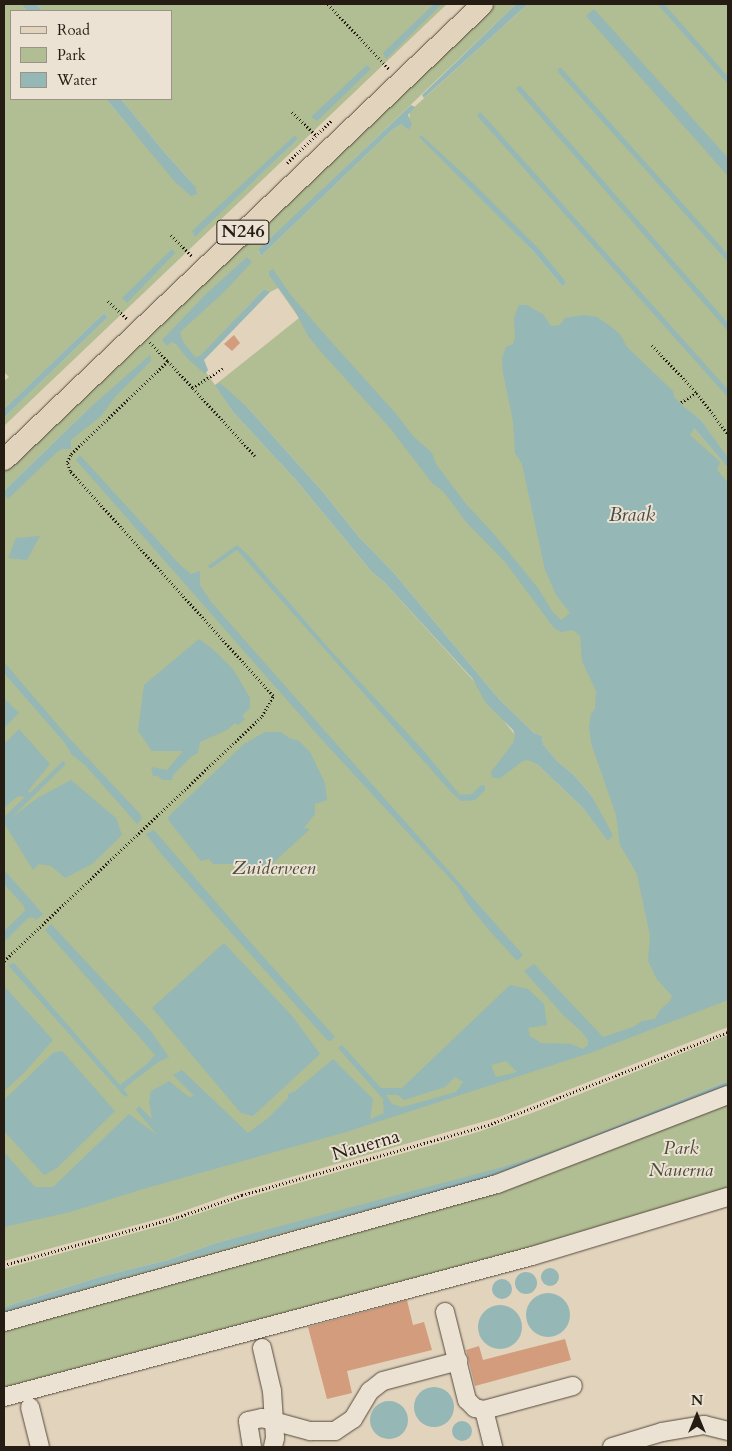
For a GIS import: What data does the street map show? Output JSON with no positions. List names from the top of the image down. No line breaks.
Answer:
{"streets":{"main road":["N246"],"path":["Nauerna"]},"water":["Braak"],"parks":["Zuiderveen","Park Nauerna"],"legend":["Road","Park","Water"],"north":"top"}
